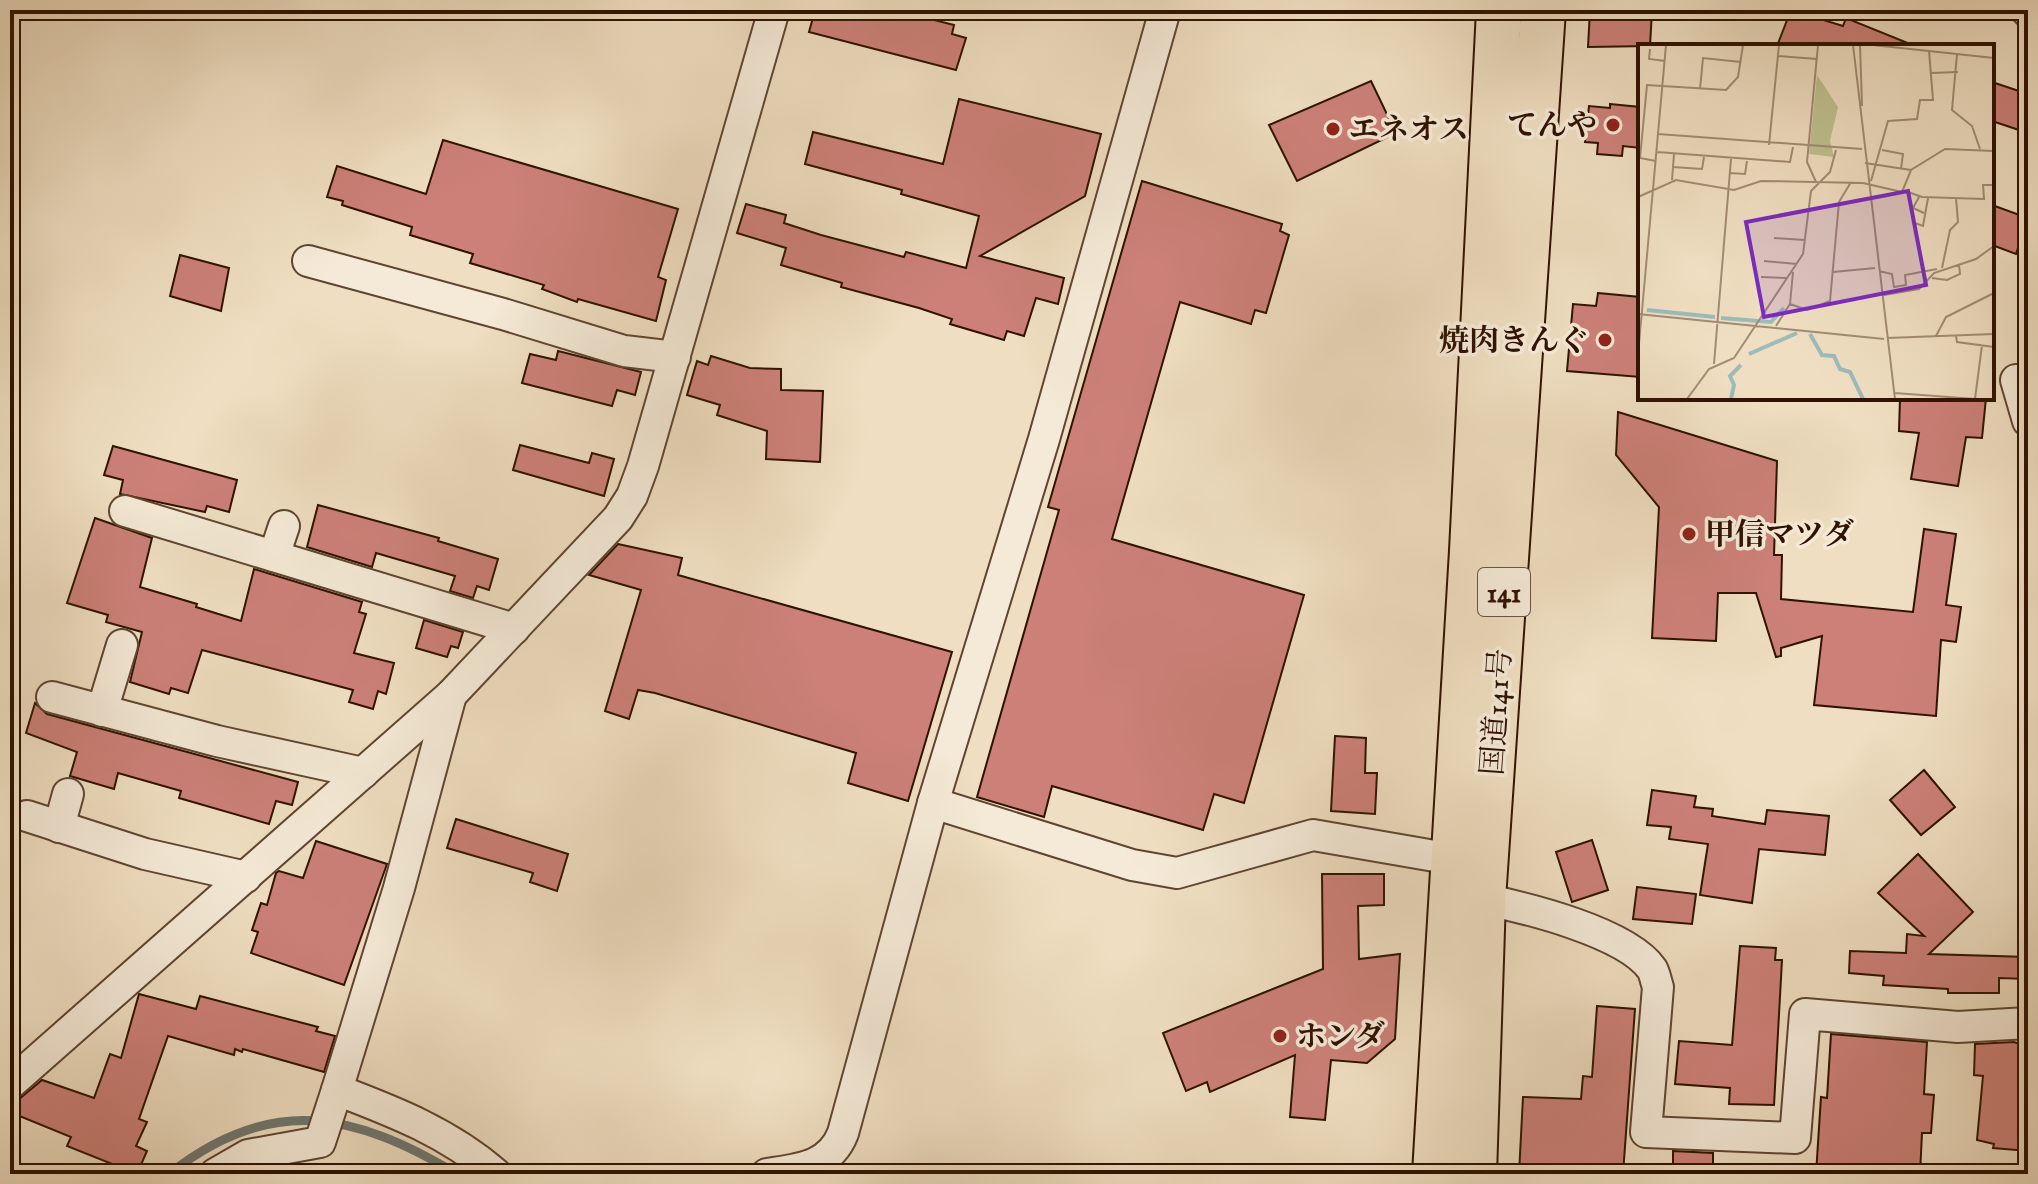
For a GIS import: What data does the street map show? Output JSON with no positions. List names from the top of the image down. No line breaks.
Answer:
{"streets":{"highway":["141","国道141号"]},"places":["てんや","エネオス","焼肉きんぐ","甲信マツダ","ホンダ"]}
